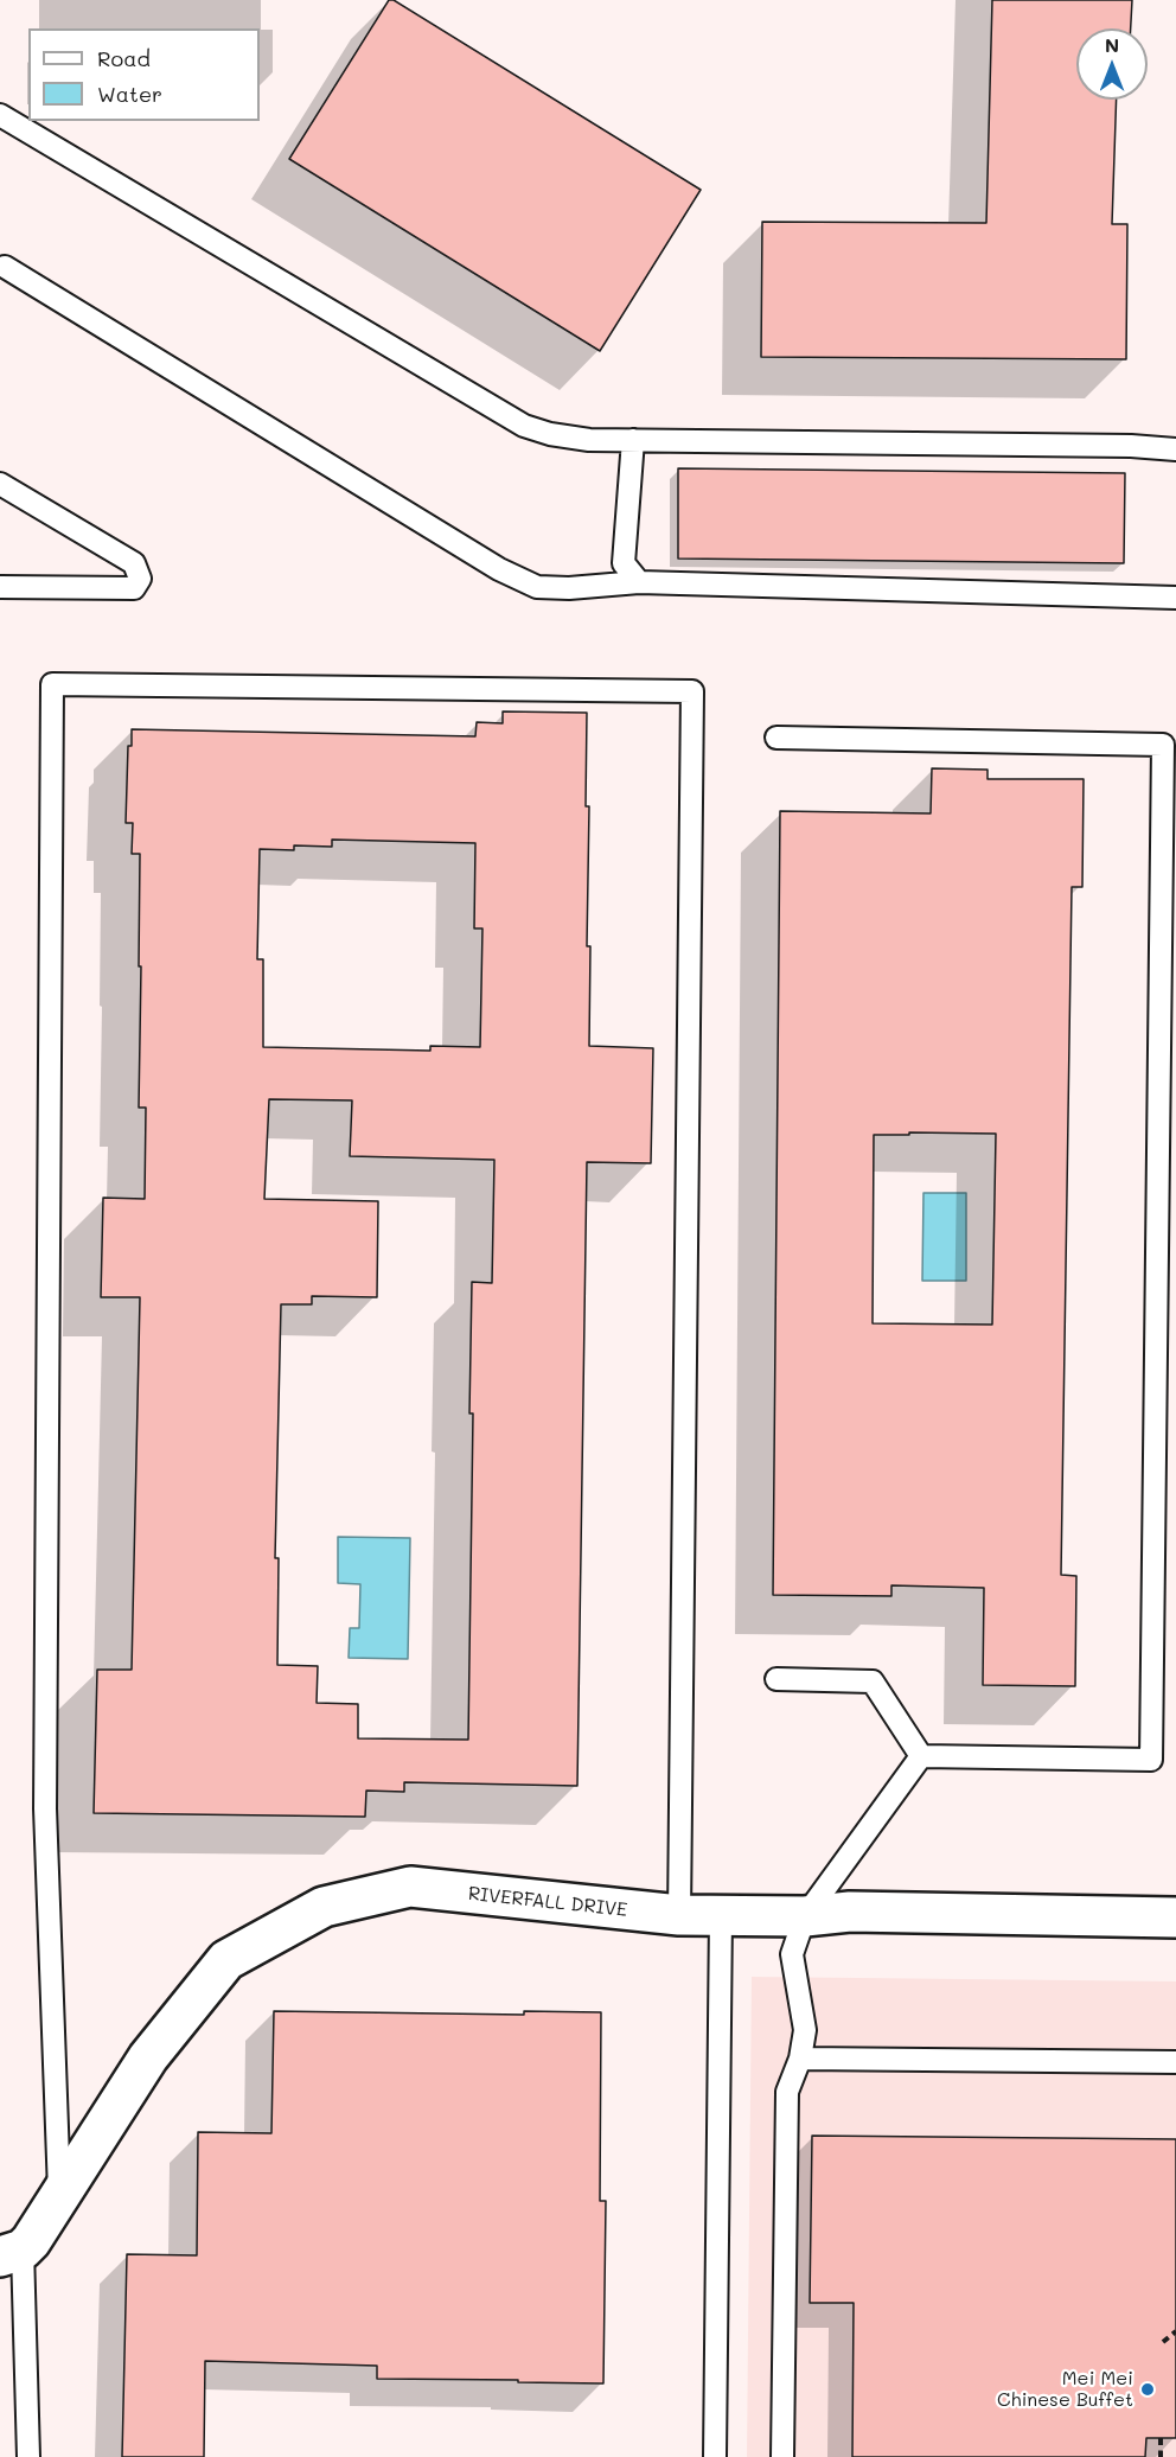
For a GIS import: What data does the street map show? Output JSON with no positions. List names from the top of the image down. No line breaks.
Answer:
{"streets":{"street":["RIVERFALL DRIVE"]},"places":["Mei Mei Chinese Buffet"],"legend":["Road","Water"],"north":"top"}
